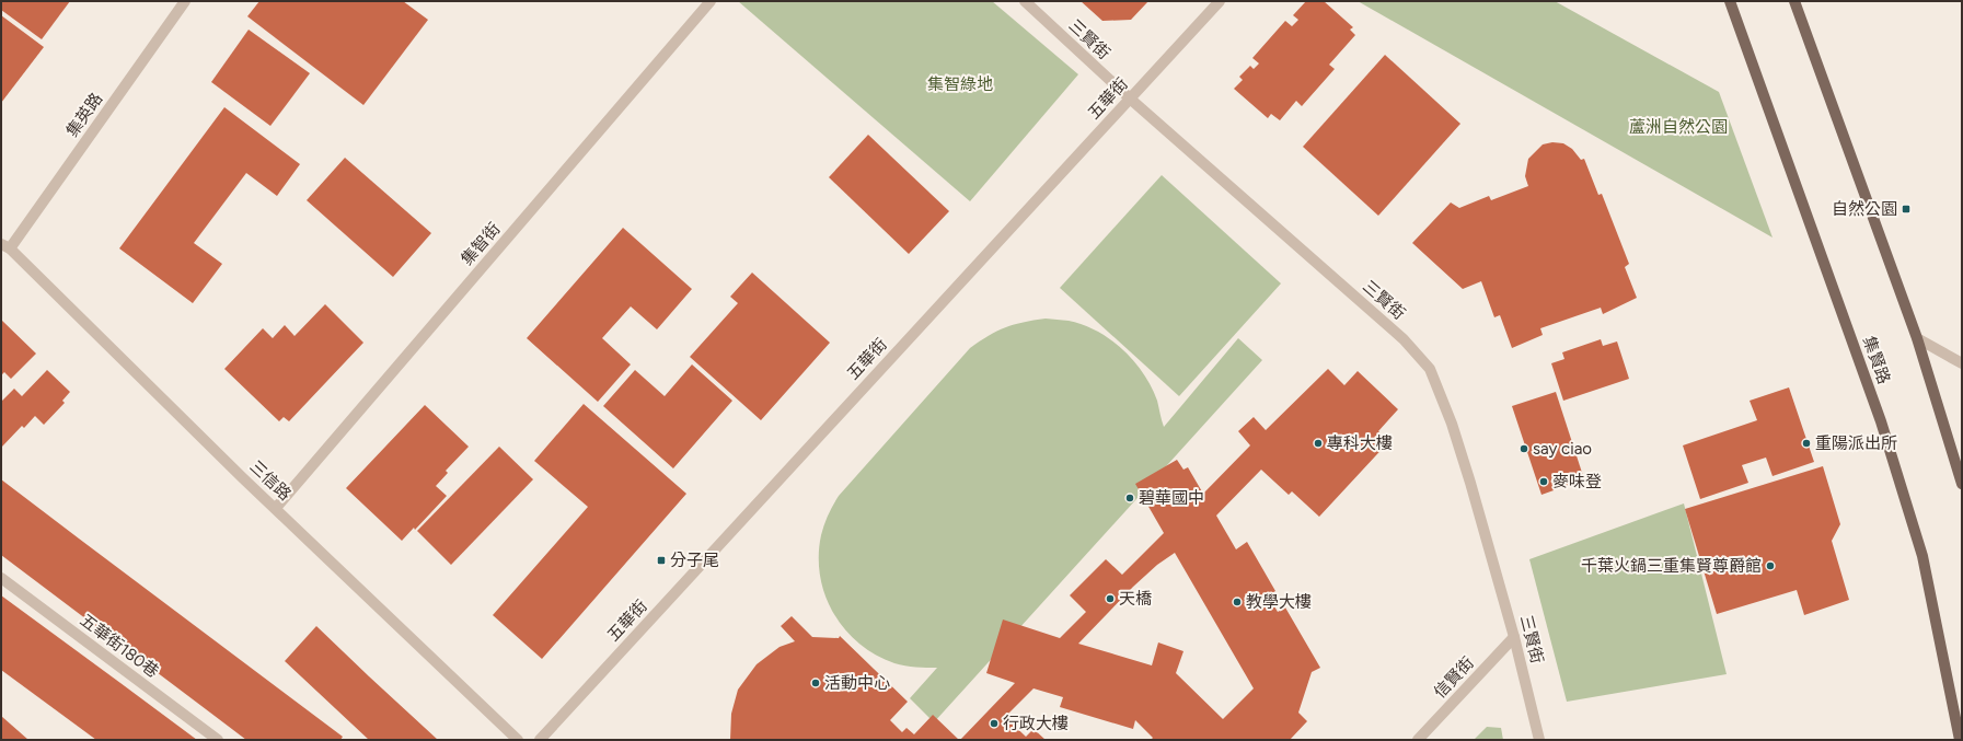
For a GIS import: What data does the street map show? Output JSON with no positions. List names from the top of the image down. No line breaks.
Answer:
{"streets":{"main road":["集賢路"],"street":["三賢街","五華街","集英路","集智街","三信路","五華街180巷","信賢街"]},"crossings":[["三賢街","五華街"],["三賢街","信賢街"],["集英路","三信路"],["集智街","三信路"]],"parks":["集智綠地","蘆洲自然公園"],"places":{"transit":["自然公園","分子尾"],"other":["專科大樓","重陽派出所","say ciao","麥味登","碧華國中","千葉火鍋三重集賢尊爵館","天橋","教學大樓","活動中心","行政大樓"]}}
